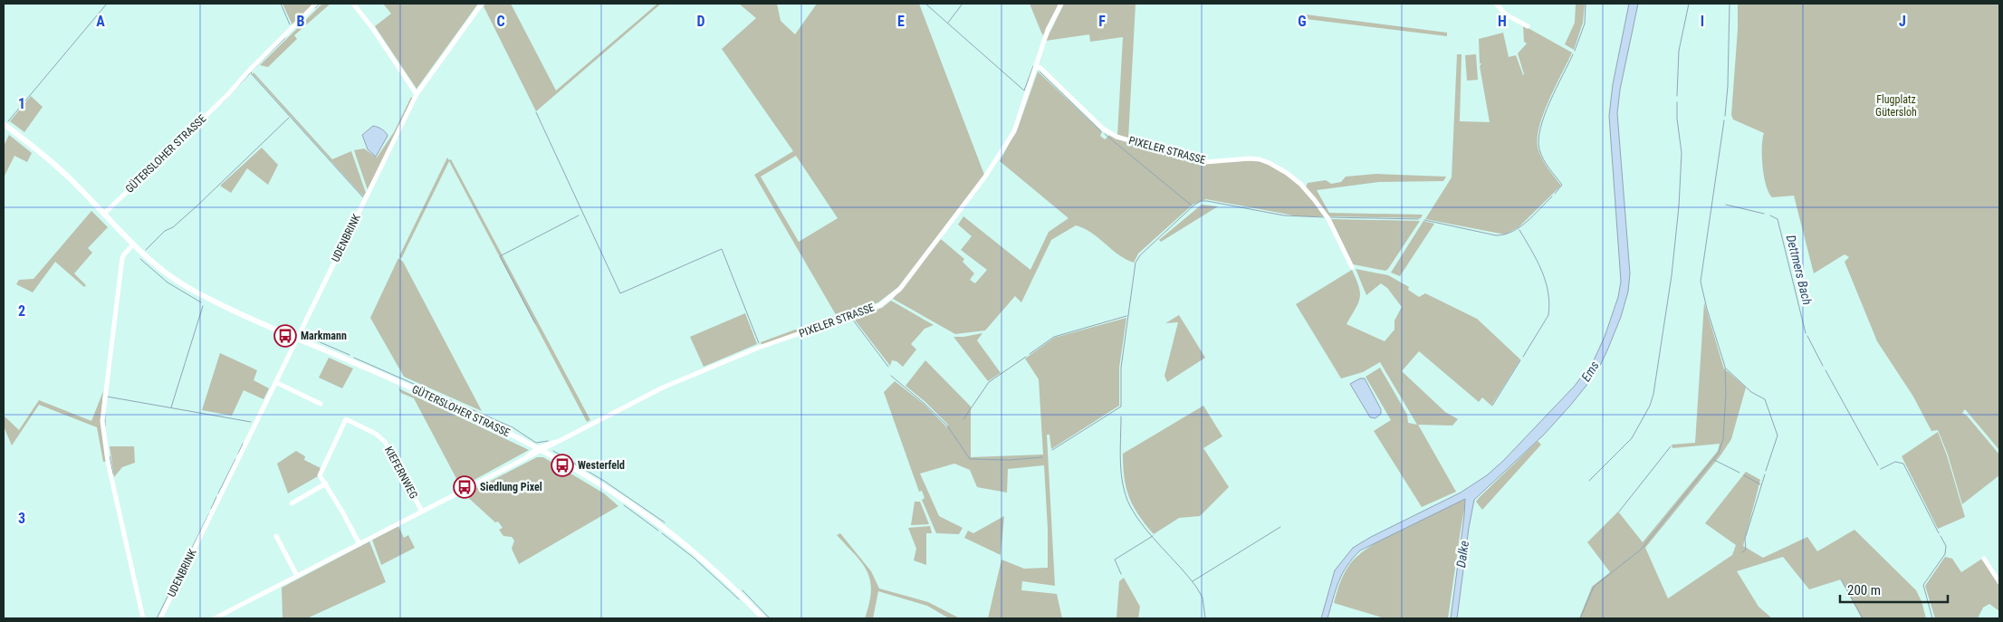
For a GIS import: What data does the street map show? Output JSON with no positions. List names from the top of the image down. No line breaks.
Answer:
{"streets":{"main road":["GÜTERSLOHER STRASSE"],"street":["PIXELER STRASSE","UDENBRINK","KIEFERNWEG"]},"crossings":[["PIXELER STRASSE","GÜTERSLOHER STRASSE"],["GÜTERSLOHER STRASSE","UDENBRINK"]],"water":["Dettmers Bach","Ems","Dalke"],"parks":["Flugplatz Gütersloh"],"places":{"bus stop":["Markmann","Westerfeld","Siedlung Pixel"]},"scale_bar":"200 m","grid":{"columns":["A","B","C","D","E","F","G","H","I","J"],"rows":["1","2","3"]}}
